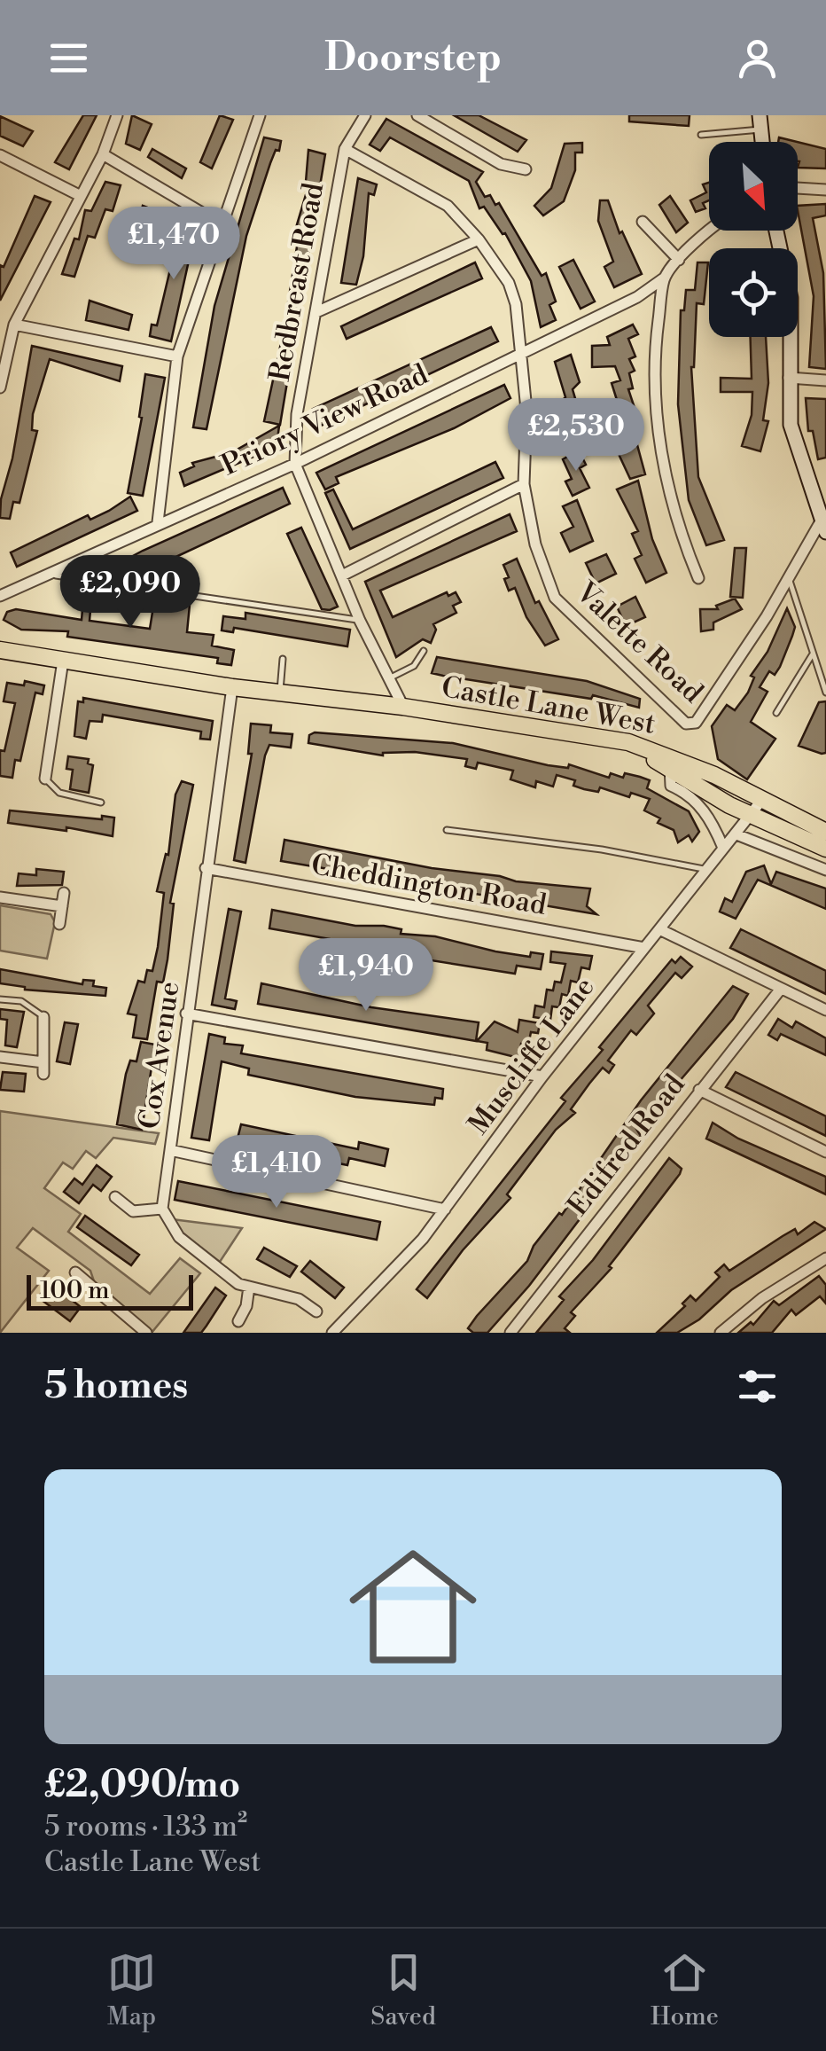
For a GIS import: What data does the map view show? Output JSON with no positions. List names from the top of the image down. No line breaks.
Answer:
{"streets":{"main road":["Castle Lane West"],"street":["Redbreast Road","Priory View Road","Valette Road","Cheddington Road","Cox Avenue","Muscliffe Lane","Edifred Road"]},"crossings":[["Redbreast Road","Priory View Road"],["Redbreast Road","Valette Road"],["Priory View Road","Valette Road"],["Castle Lane West","Cox Avenue"],["Castle Lane West","Muscliffe Lane"],["Cheddington Road","Cox Avenue"],["Cheddington Road","Muscliffe Lane"],["Cox Avenue","Muscliffe Lane"]],"scale_bar":"100 m","north":"bottom right","page":{"header":"Doorstep","price":["£1,470","£2,530","£2,090","£1,940","£1,410"],"scale":"100 m","heading":"5 homes","list":[{"name":"£2,090/mo","note":"5 rooms · 133 m² · Castle Lane West"}],"tabs":["Map","Saved","Home"]}}
